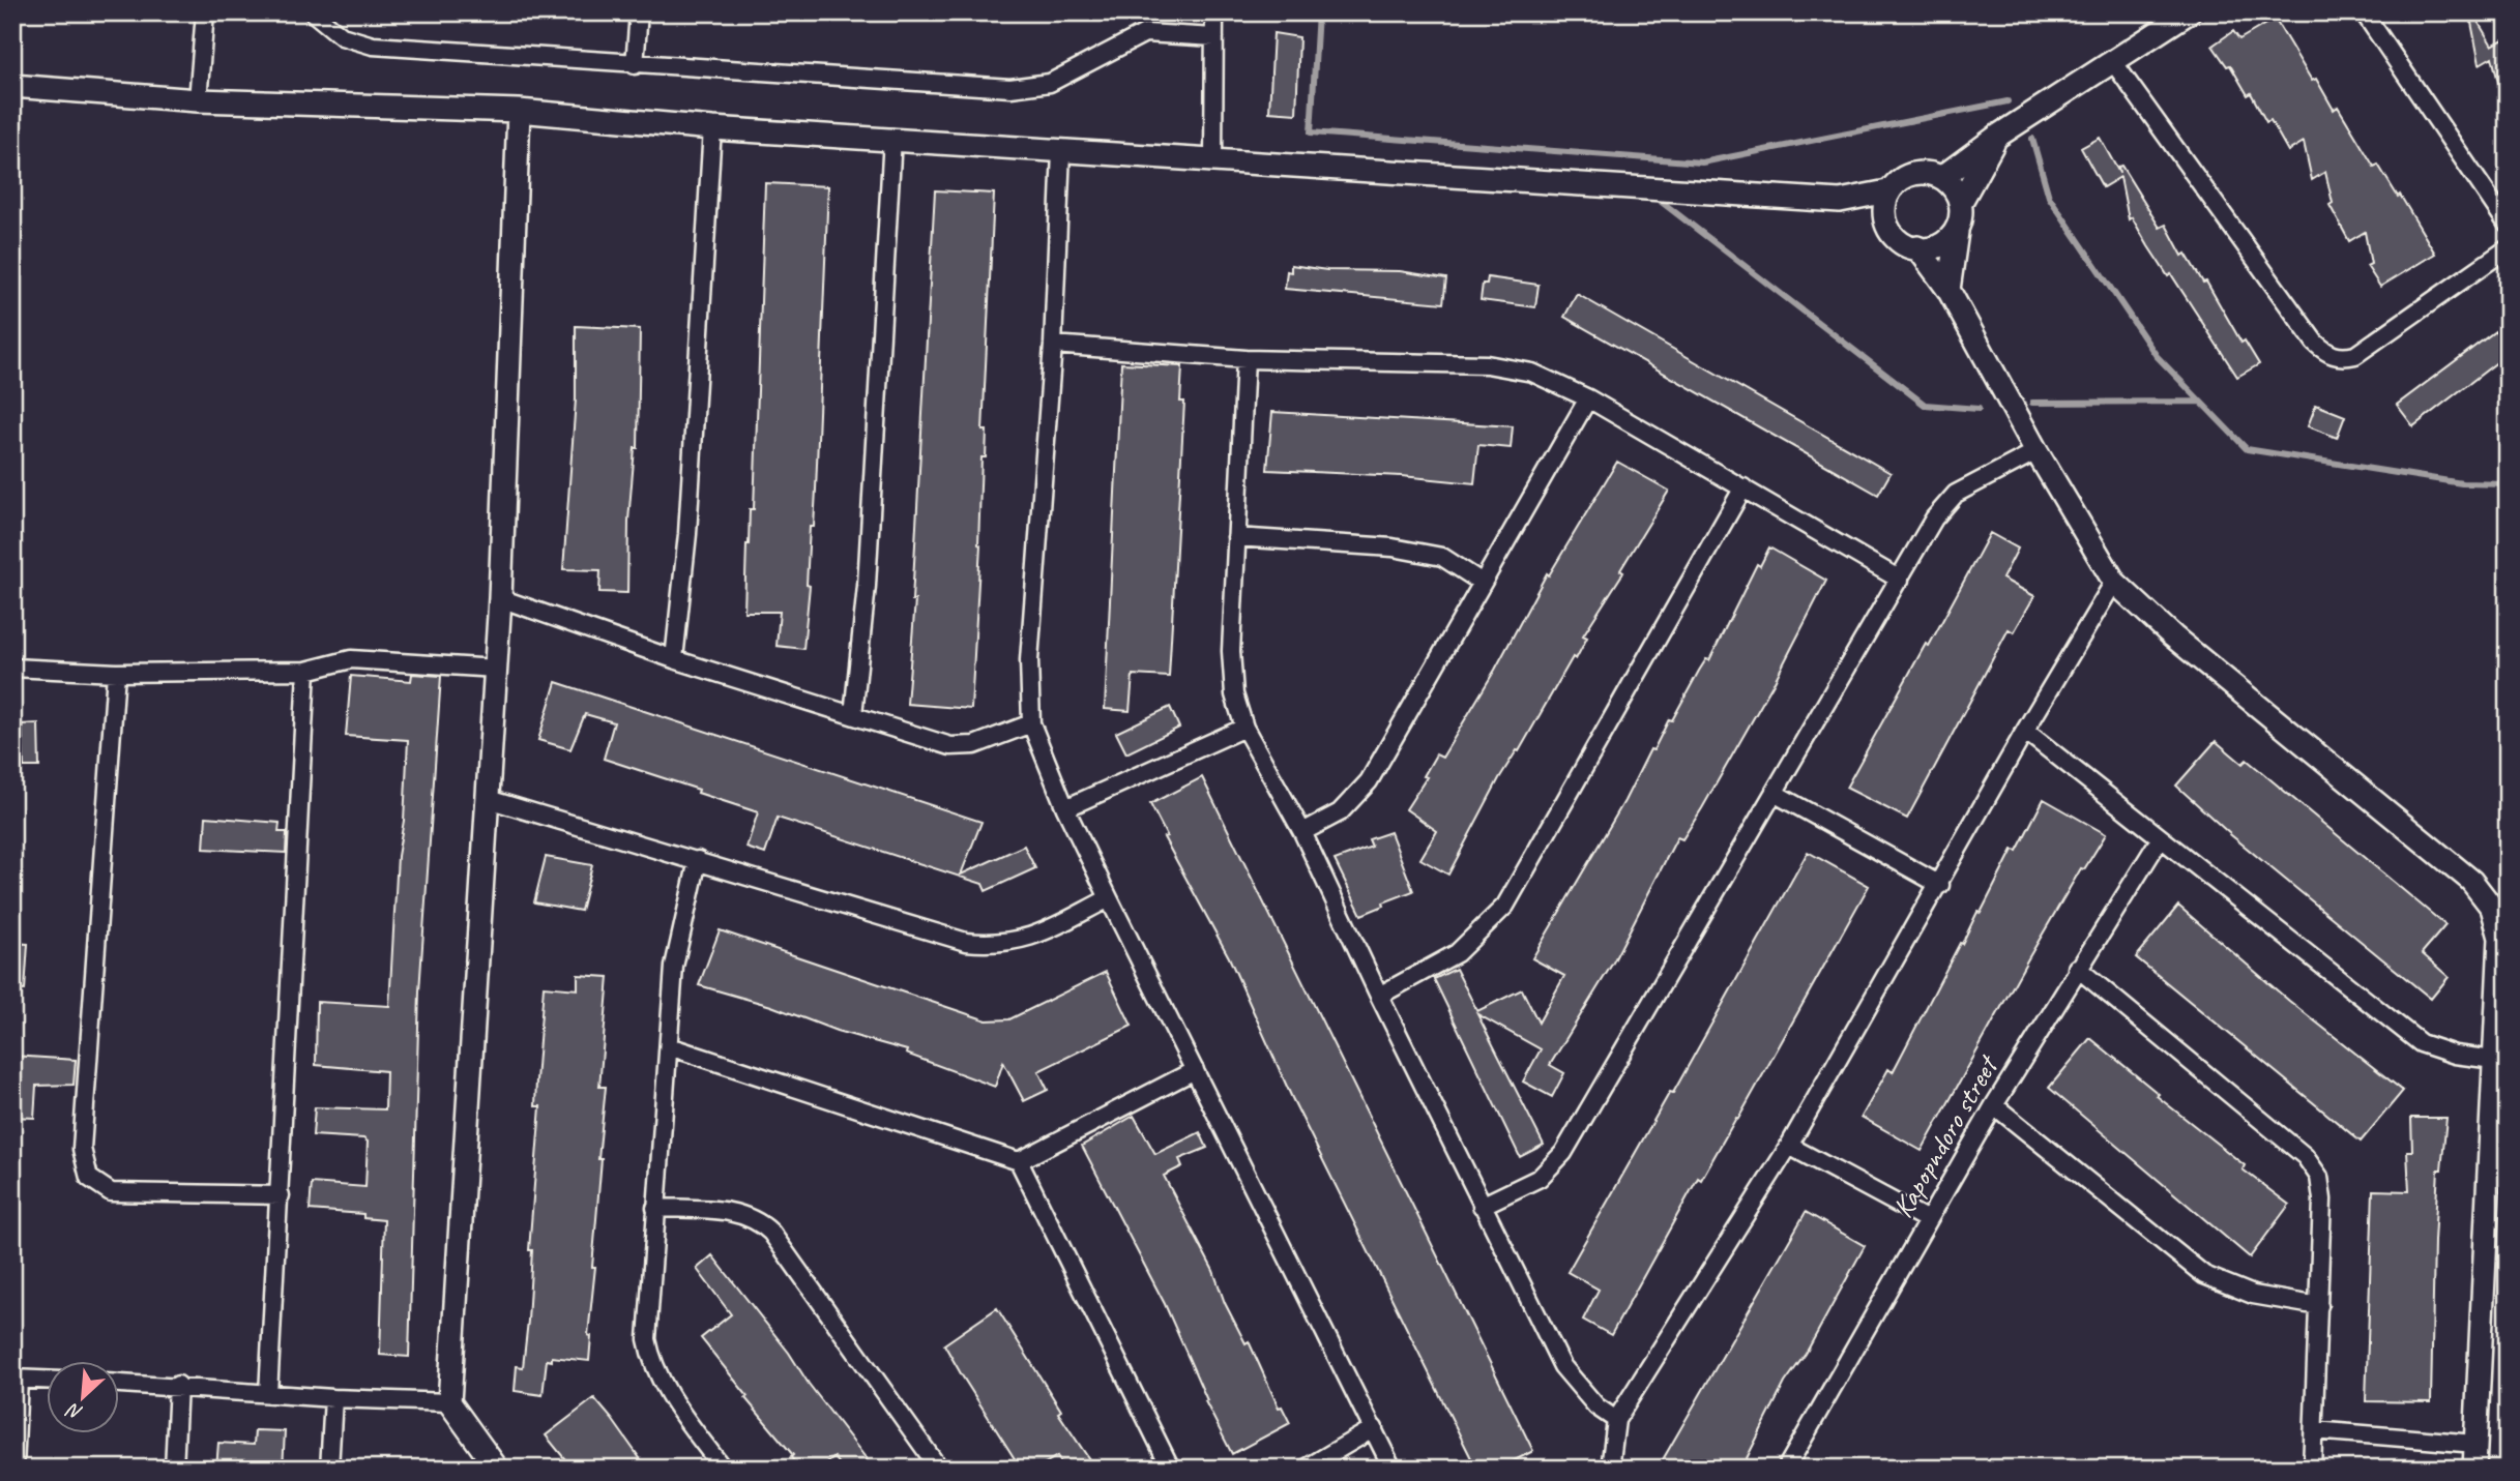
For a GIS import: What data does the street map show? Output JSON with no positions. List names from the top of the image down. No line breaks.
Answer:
{"streets":{"street":["Kapopndoro street"]},"north":"bottom left"}
